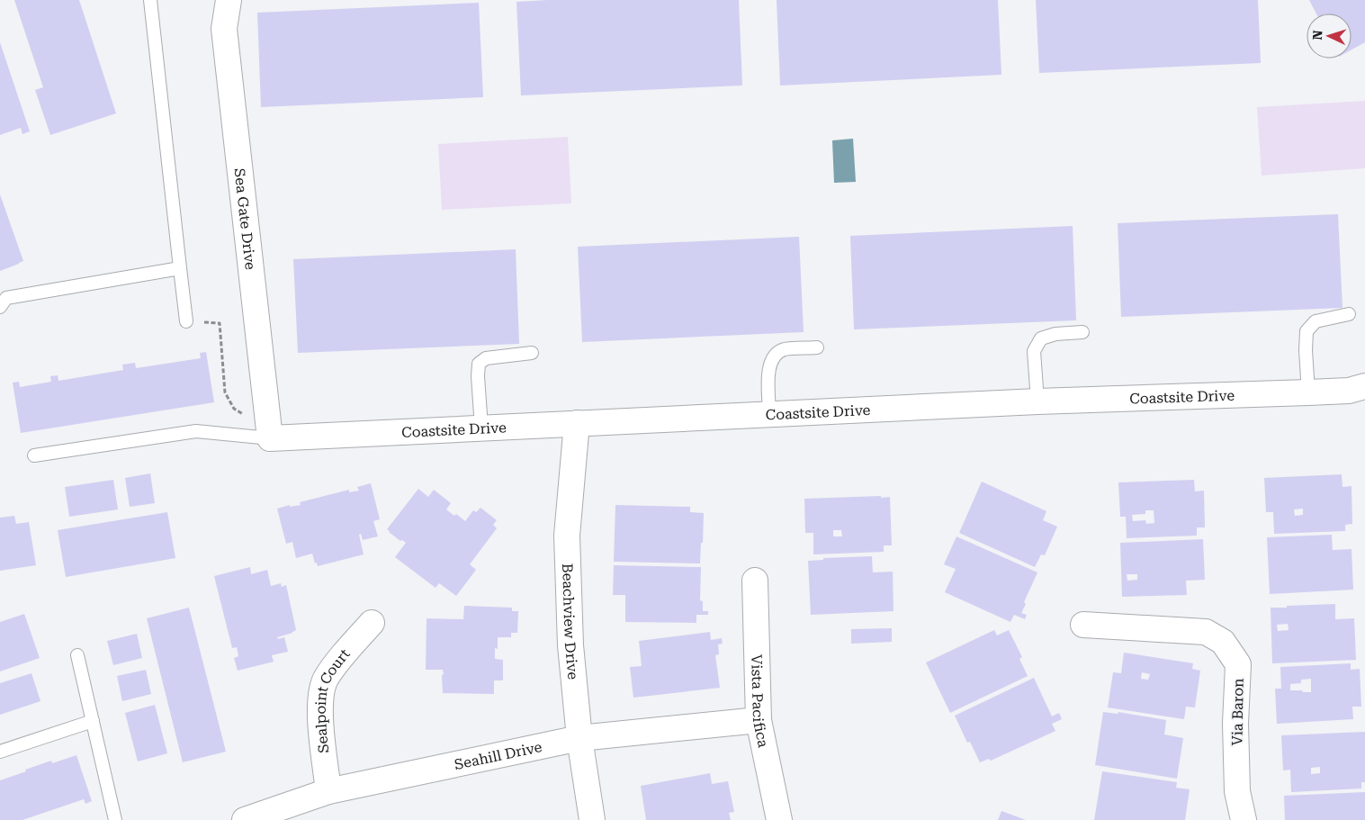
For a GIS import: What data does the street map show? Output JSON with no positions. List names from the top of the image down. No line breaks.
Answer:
{"streets":{"street":["Sea Gate Drive","Coastsite Drive","Beachview Drive","Vista Pacifica","Sealpoint Court","Via Baron","Seahill Drive"]},"crossings":[["Sea Gate Drive","Coastsite Drive"],["Coastsite Drive","Beachview Drive"],["Beachview Drive","Seahill Drive"],["Vista Pacifica","Seahill Drive"],["Sealpoint Court","Seahill Drive"]],"north":"left"}
